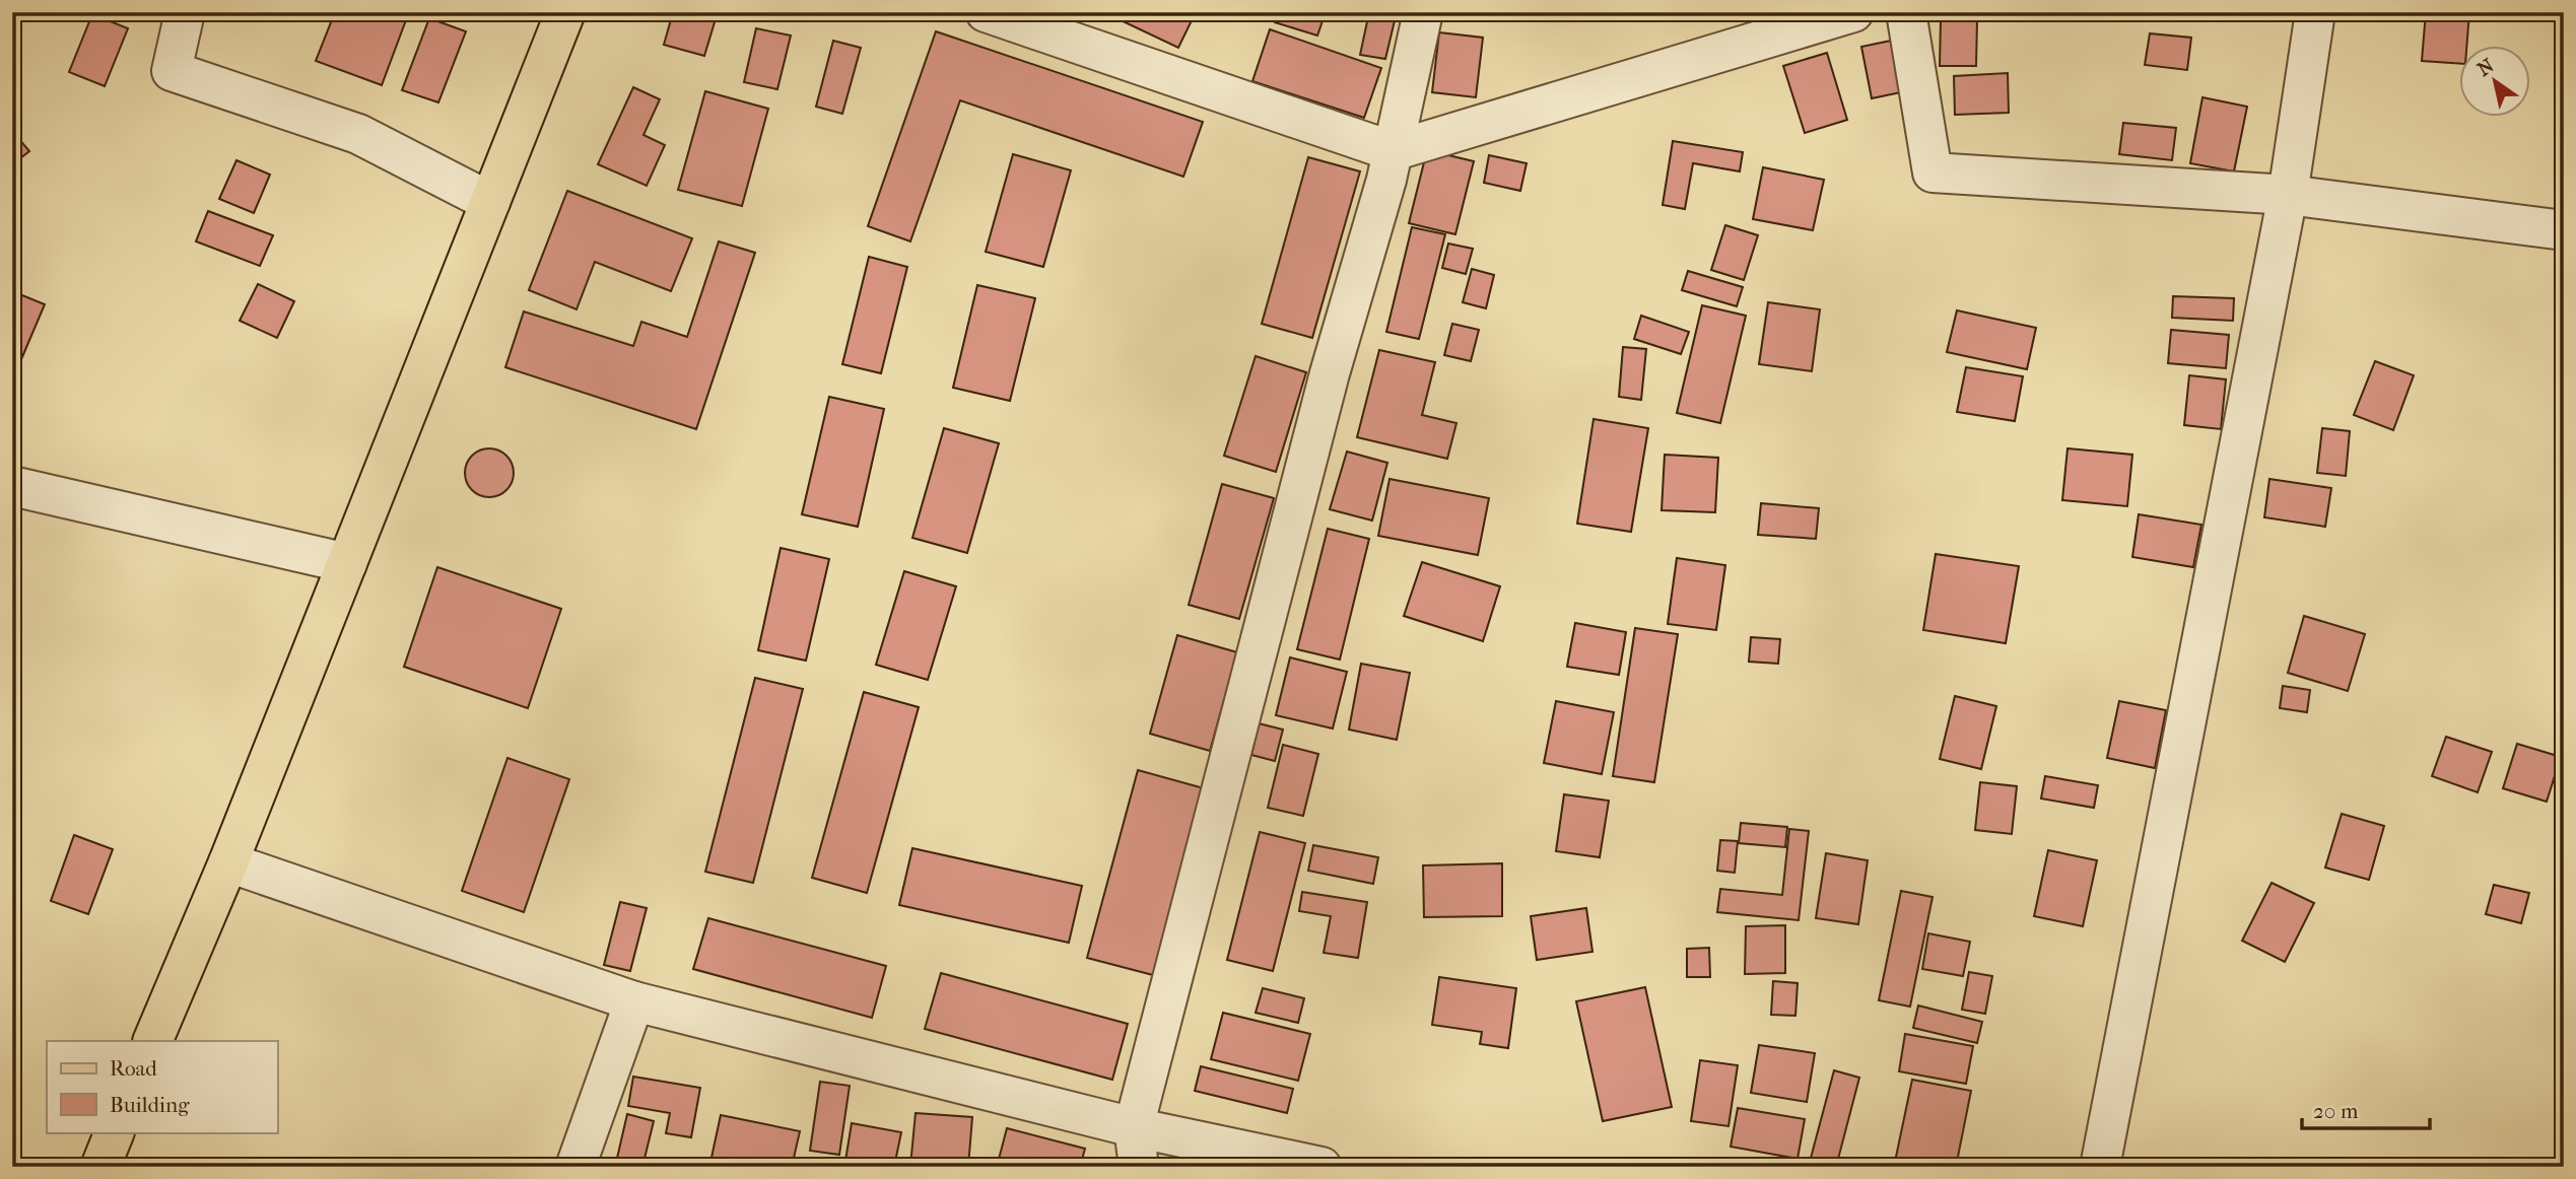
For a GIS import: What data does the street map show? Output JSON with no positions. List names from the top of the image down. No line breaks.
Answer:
{"legend":["Road","Building"],"scale_bar":"20 m","north":"top left"}
